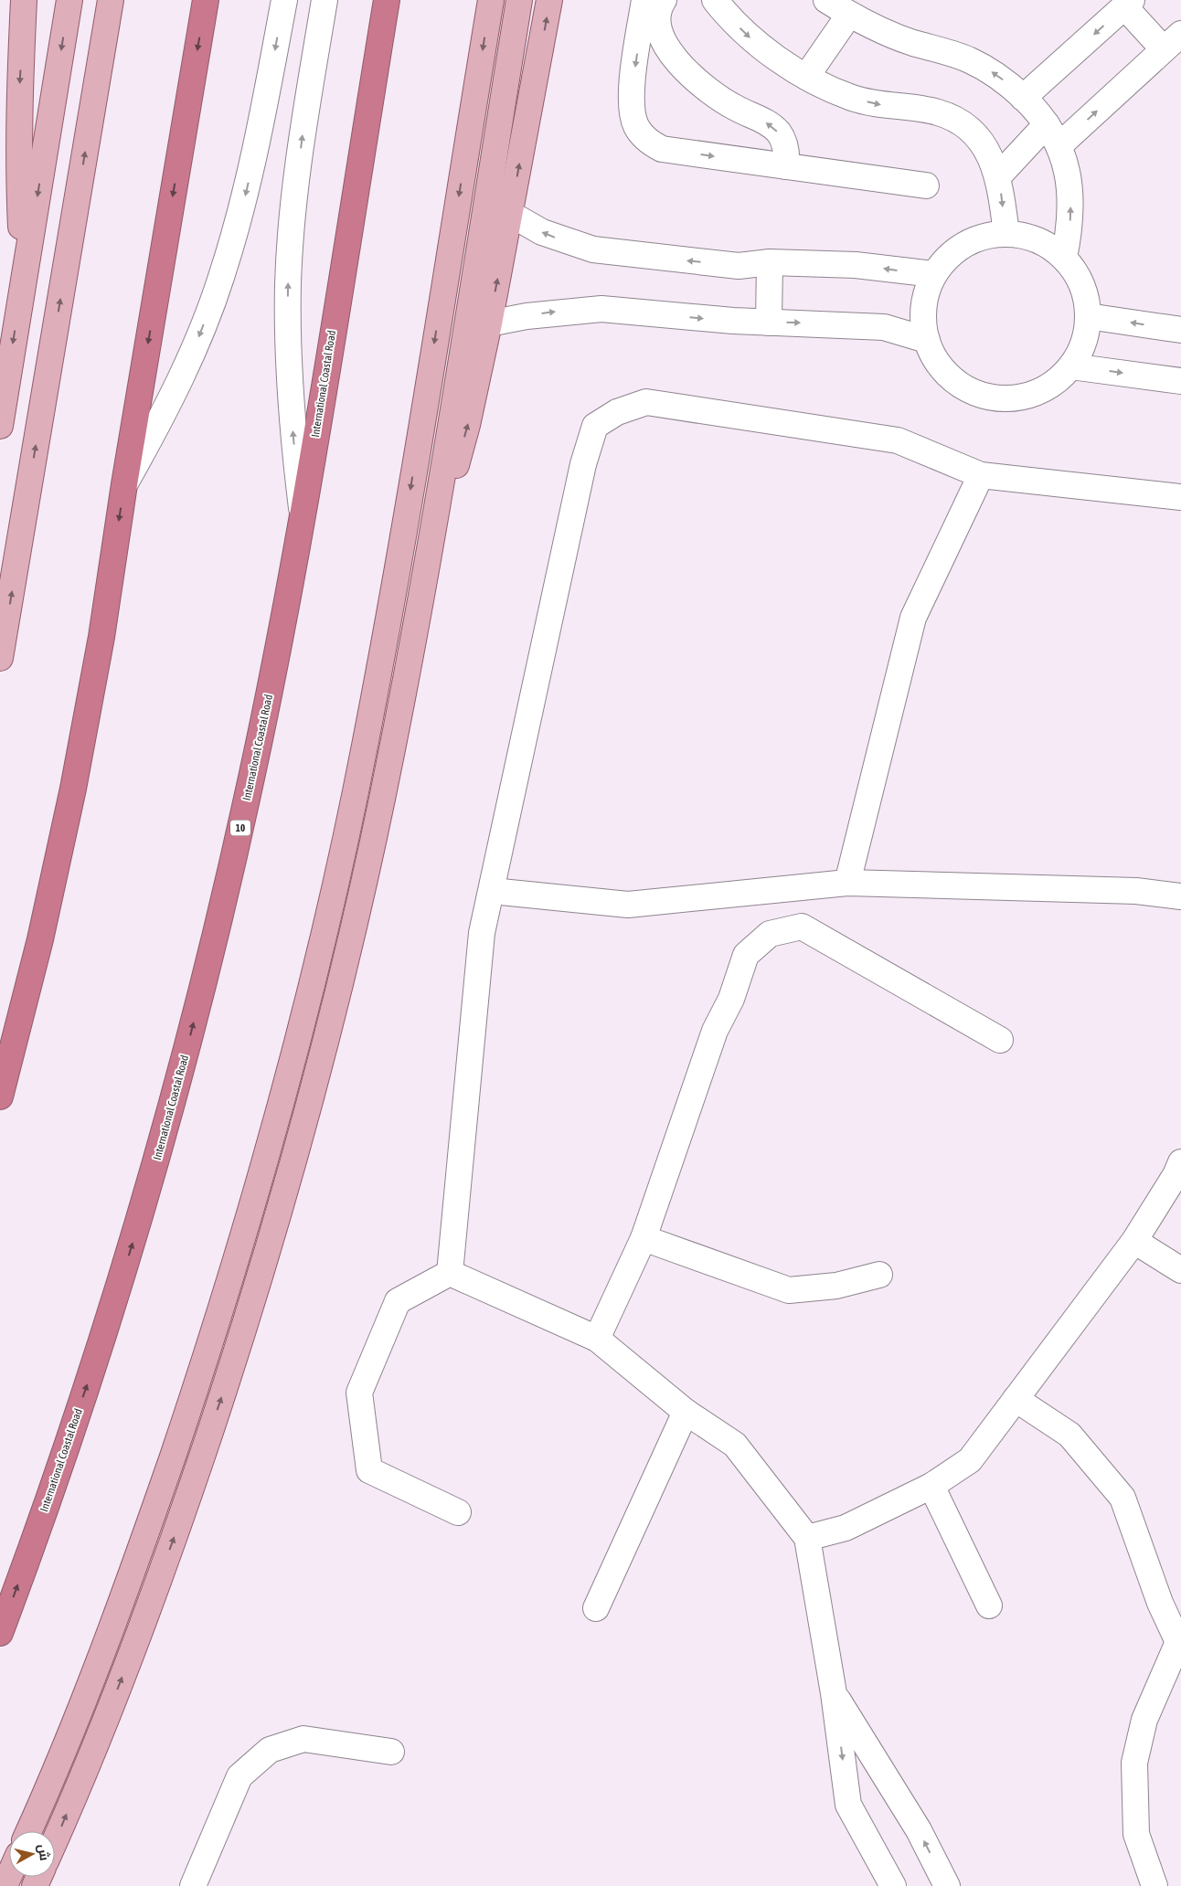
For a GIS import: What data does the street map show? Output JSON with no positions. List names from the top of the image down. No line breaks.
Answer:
{"streets":{"highway":["International Coastal Road","10"]},"north":"right"}
